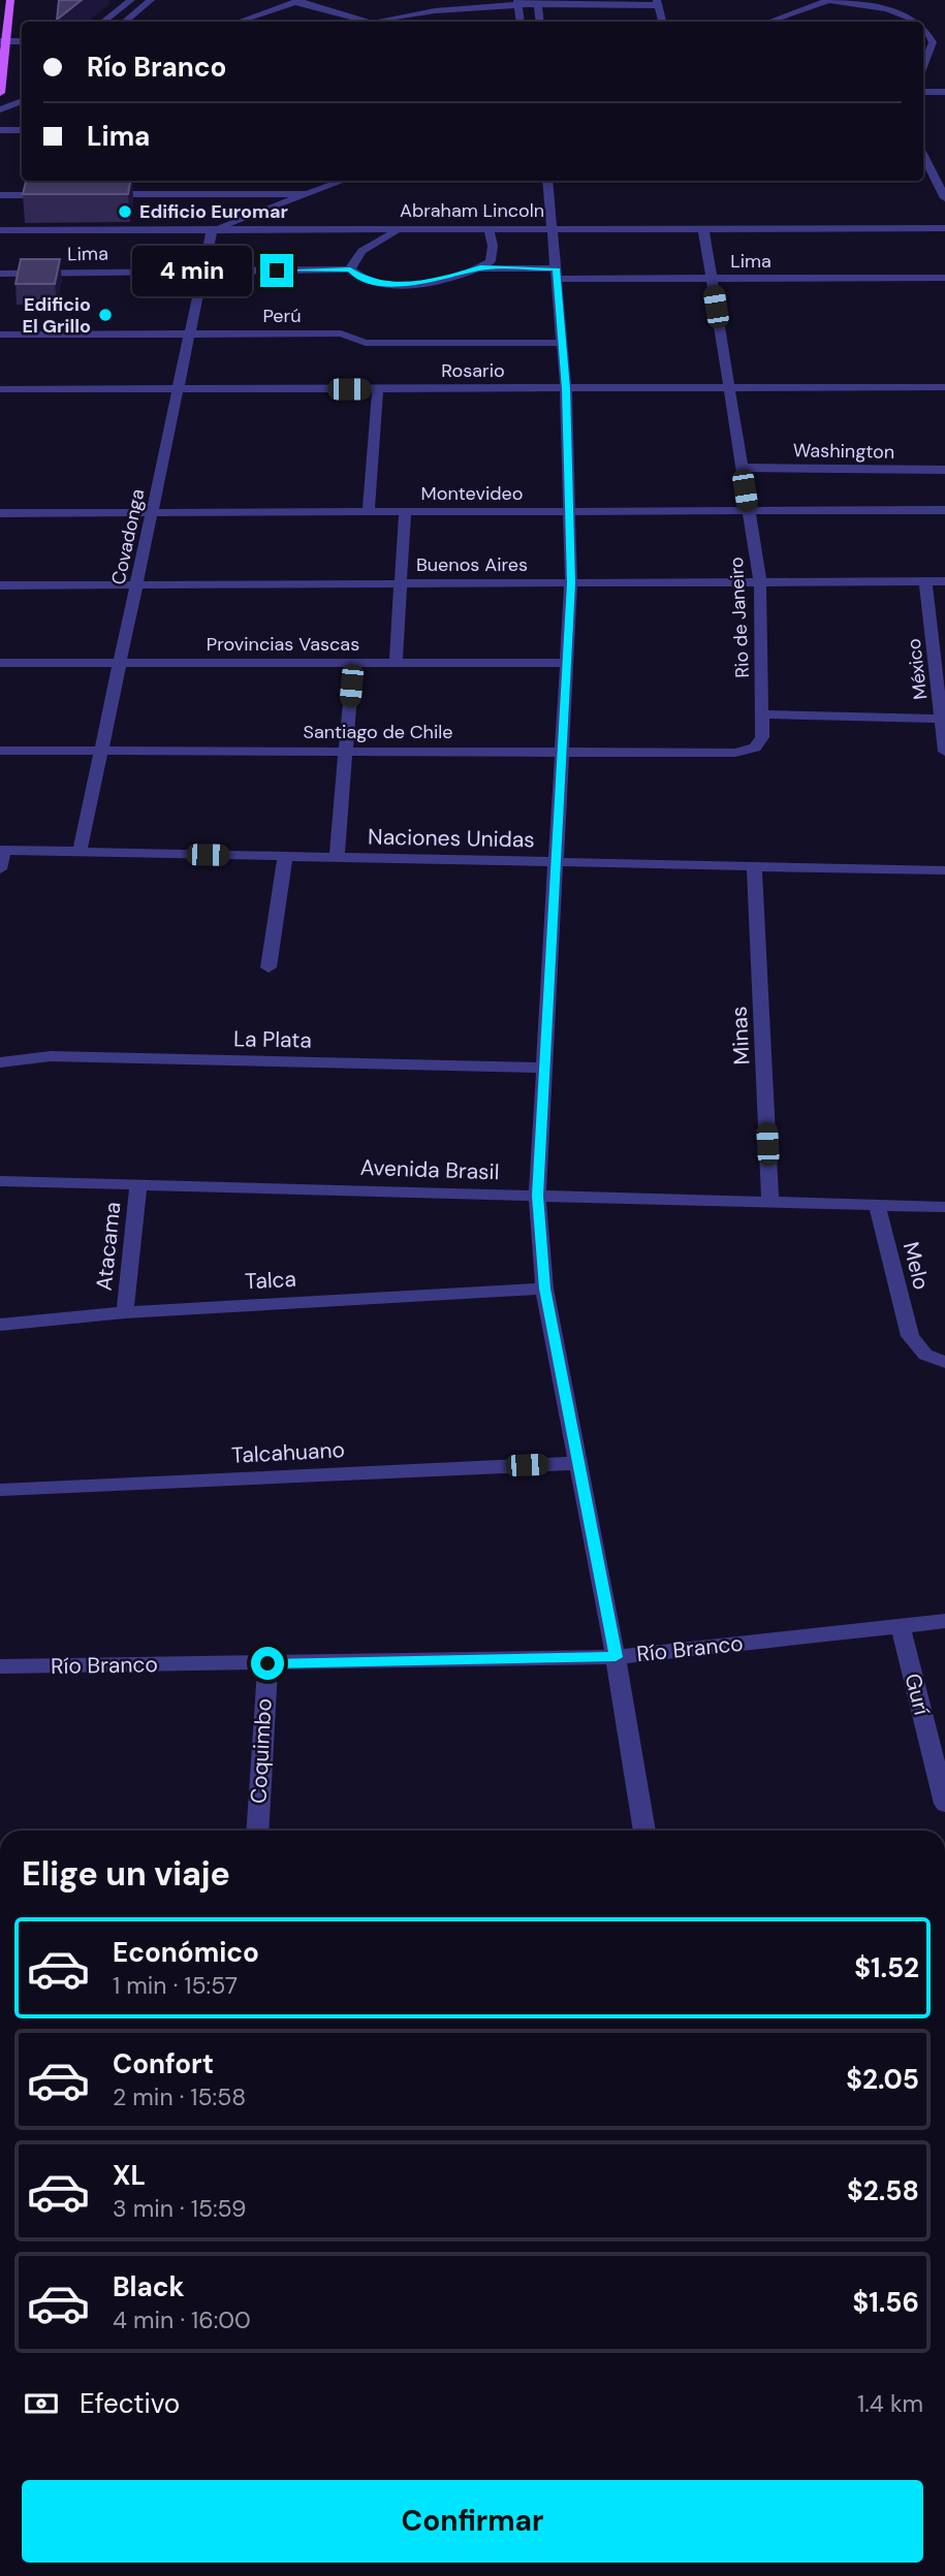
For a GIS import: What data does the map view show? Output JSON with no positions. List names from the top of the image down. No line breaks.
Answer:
{"streets":{"street":["Abraham Lincoln","Lima","Perú","Rosario","Washington","Montevideo","Covadonga","Buenos Aires","Rio de Janeiro","Provincias Vascas","México","Santiago de Chile","Naciones Unidas","Minas","La Plata","Avenida Brasil","Atacama","Melo","Talca","Talcahuano","Río Branco","Gurí","Coquimbo"]},"crossings":[["Abraham Lincoln","Covadonga"],["Abraham Lincoln","Rio de Janeiro"],["Lima","Covadonga"],["Lima","Rio de Janeiro"],["Perú","Covadonga"],["Rosario","Covadonga"],["Rosario","Rio de Janeiro"],["Washington","Rio de Janeiro"],["Montevideo","Covadonga"],["Montevideo","Rio de Janeiro"],["Covadonga","Buenos Aires"],["Covadonga","Provincias Vascas"],["Covadonga","Santiago de Chile"],["Covadonga","Naciones Unidas"],["Buenos Aires","Rio de Janeiro"],["Buenos Aires","México"],["Rio de Janeiro","Santiago de Chile"],["Naciones Unidas","Minas"],["Minas","Avenida Brasil"],["Avenida Brasil","Atacama"],["Avenida Brasil","Melo"],["Atacama","Talca"],["Río Branco","Gurí"],["Río Branco","Coquimbo"]],"places":["Edificio Euromar","Edificio El Grillo"],"page":{"banner":["Río Branco","Lima"],"bubble":"4 min","heading":"Elige un viaje","list":[{"name":"Económico","note":"1 min · 15:57","value":"$1.52"},{"name":"Confort","note":"2 min · 15:58","value":"$2.05"},{"name":"XL","note":"3 min · 15:59","value":"$2.58"},{"name":"Black","note":"4 min · 16:00","value":"$1.56"}],"pay":["Efectivo","1.4 km"],"buttons":"Confirmar"}}
